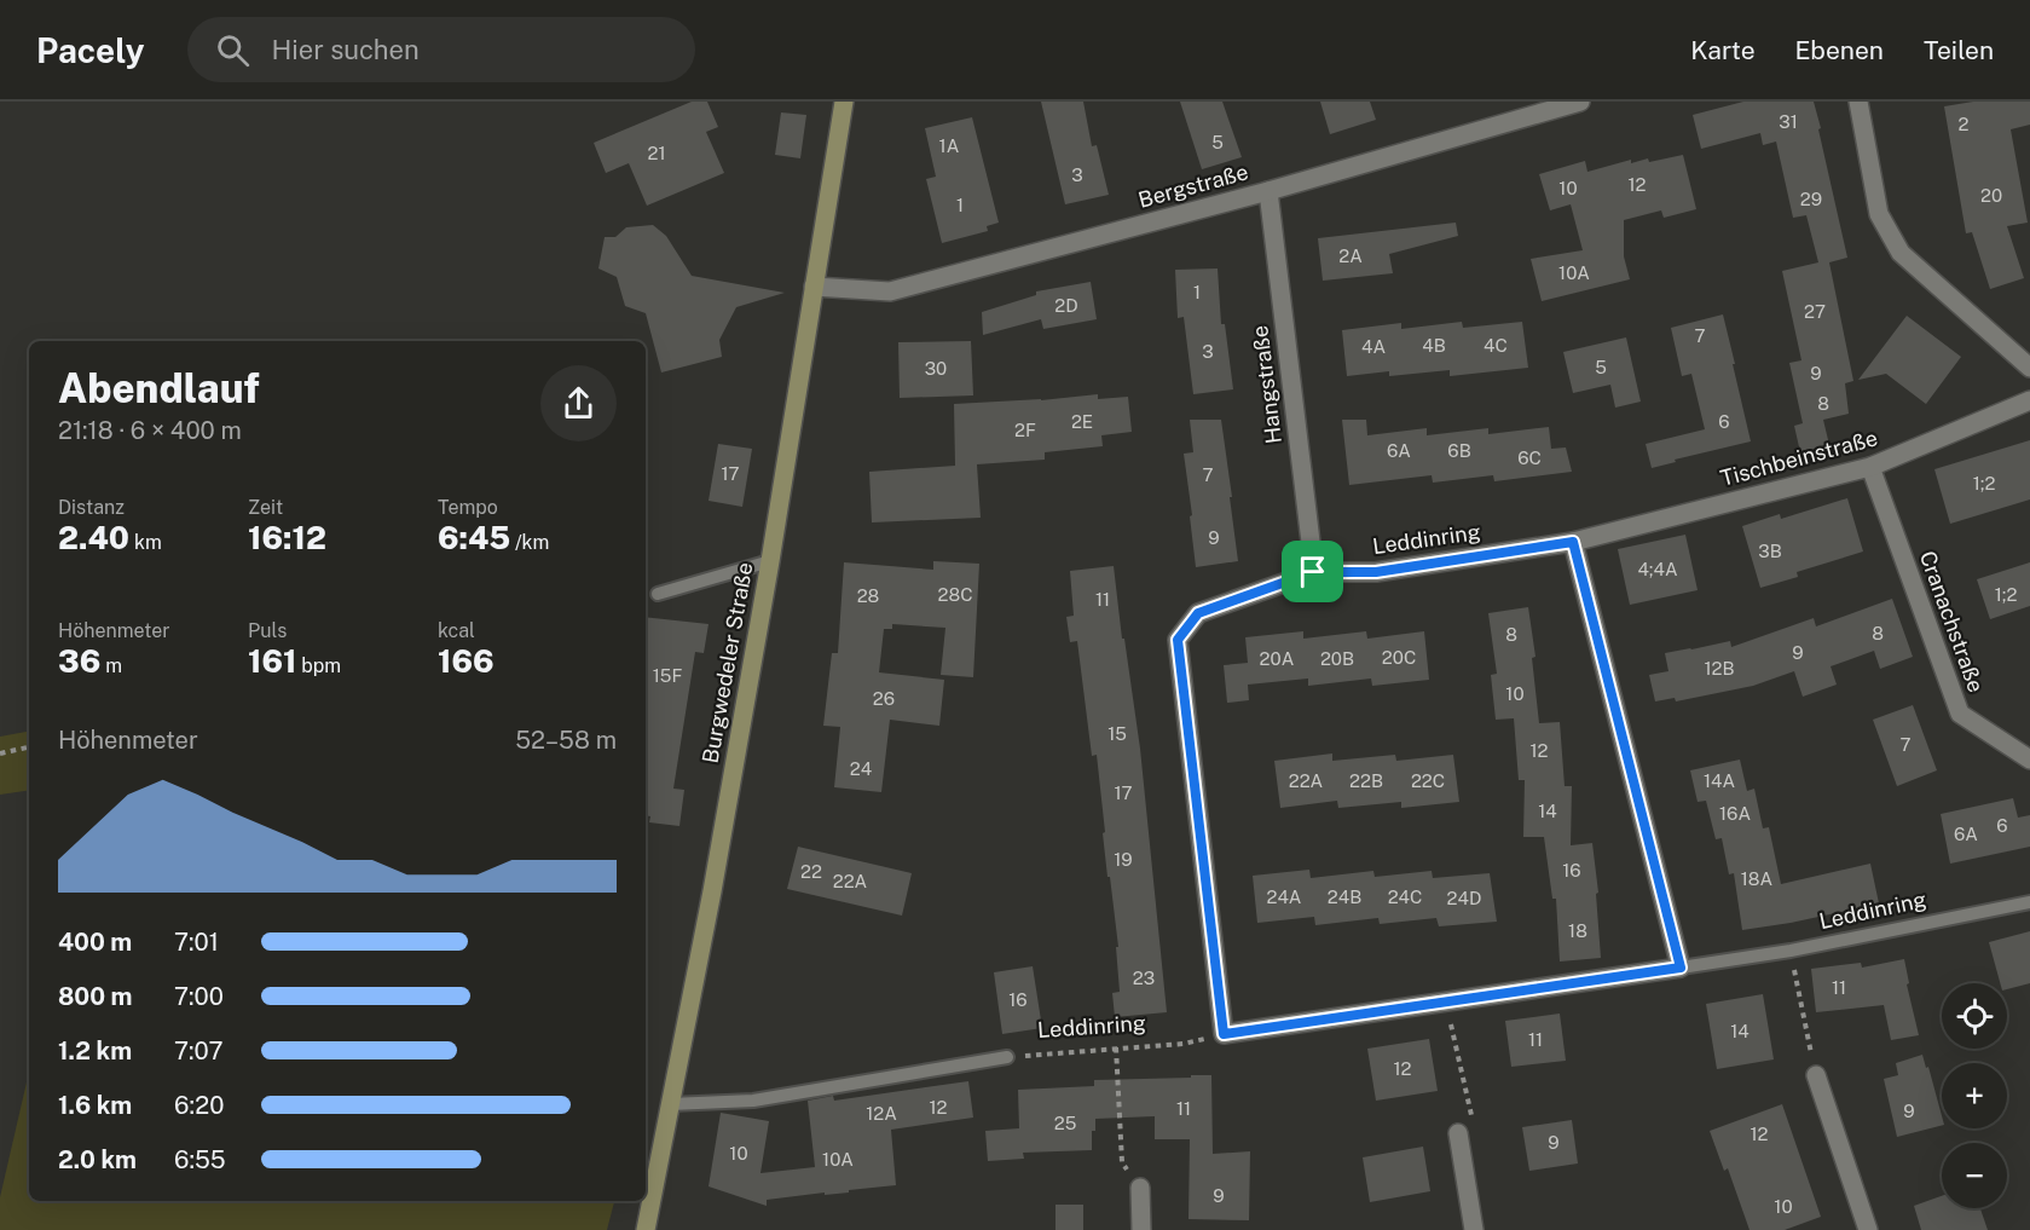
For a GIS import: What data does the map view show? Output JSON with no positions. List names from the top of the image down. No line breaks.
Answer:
{"streets":{"main road":["Burgwedeler Straße"],"street":["Bergstraße","Hangstraße","Tischbeinstraße","Leddinring","Cranachstraße"]},"crossings":[["Bergstraße","Hangstraße"],["Bergstraße","Burgwedeler Straße"],["Hangstraße","Leddinring"],["Tischbeinstraße","Leddinring"],["Tischbeinstraße","Cranachstraße"]],"house_numbers":["31","2","5","1A","21","3","12","10","20","29","1","2A","10A","1","2D","27","7","4B","4C","4A","3","5","30","9","8","2E","6","2F","6A","6B","6C","17","7","1;2","9","3B","4;4A","28C","1;2","28","11","8","8","9","20C","20A","20B","12B","15F","10","26","15","7","12","24","22A","22B","22C","14A","17","14","16A","6","6A","19","16","22","18A","22A","24A","24B","24C","24D","18","23","11","16","14","11","12","12","11","9","12A","25","12","9","10","10A","9","10"],"page":{"header":"Pacely","search":"Hier suchen","nav":["Karte","Ebenen","Teilen"],"heading":["Abendlauf","21:18 · 6 × 400 m"],"stats":[["Distanz","2.40 km"],["Zeit","16:12"],["Tempo","6:45 /km"],["Höhenmeter","36 m"],["Puls","161 bpm"],["kcal","166"]],"chart":["Höhenmeter","52–58 m"],"list":[{"name":"400 m","note":"7:01"},{"name":"800 m","note":"7:00"},{"name":"1.2 km","note":"7:07"},{"name":"1.6 km","note":"6:20"},{"name":"2.0 km","note":"6:55"}],"map_buttons":["+","−"]}}
